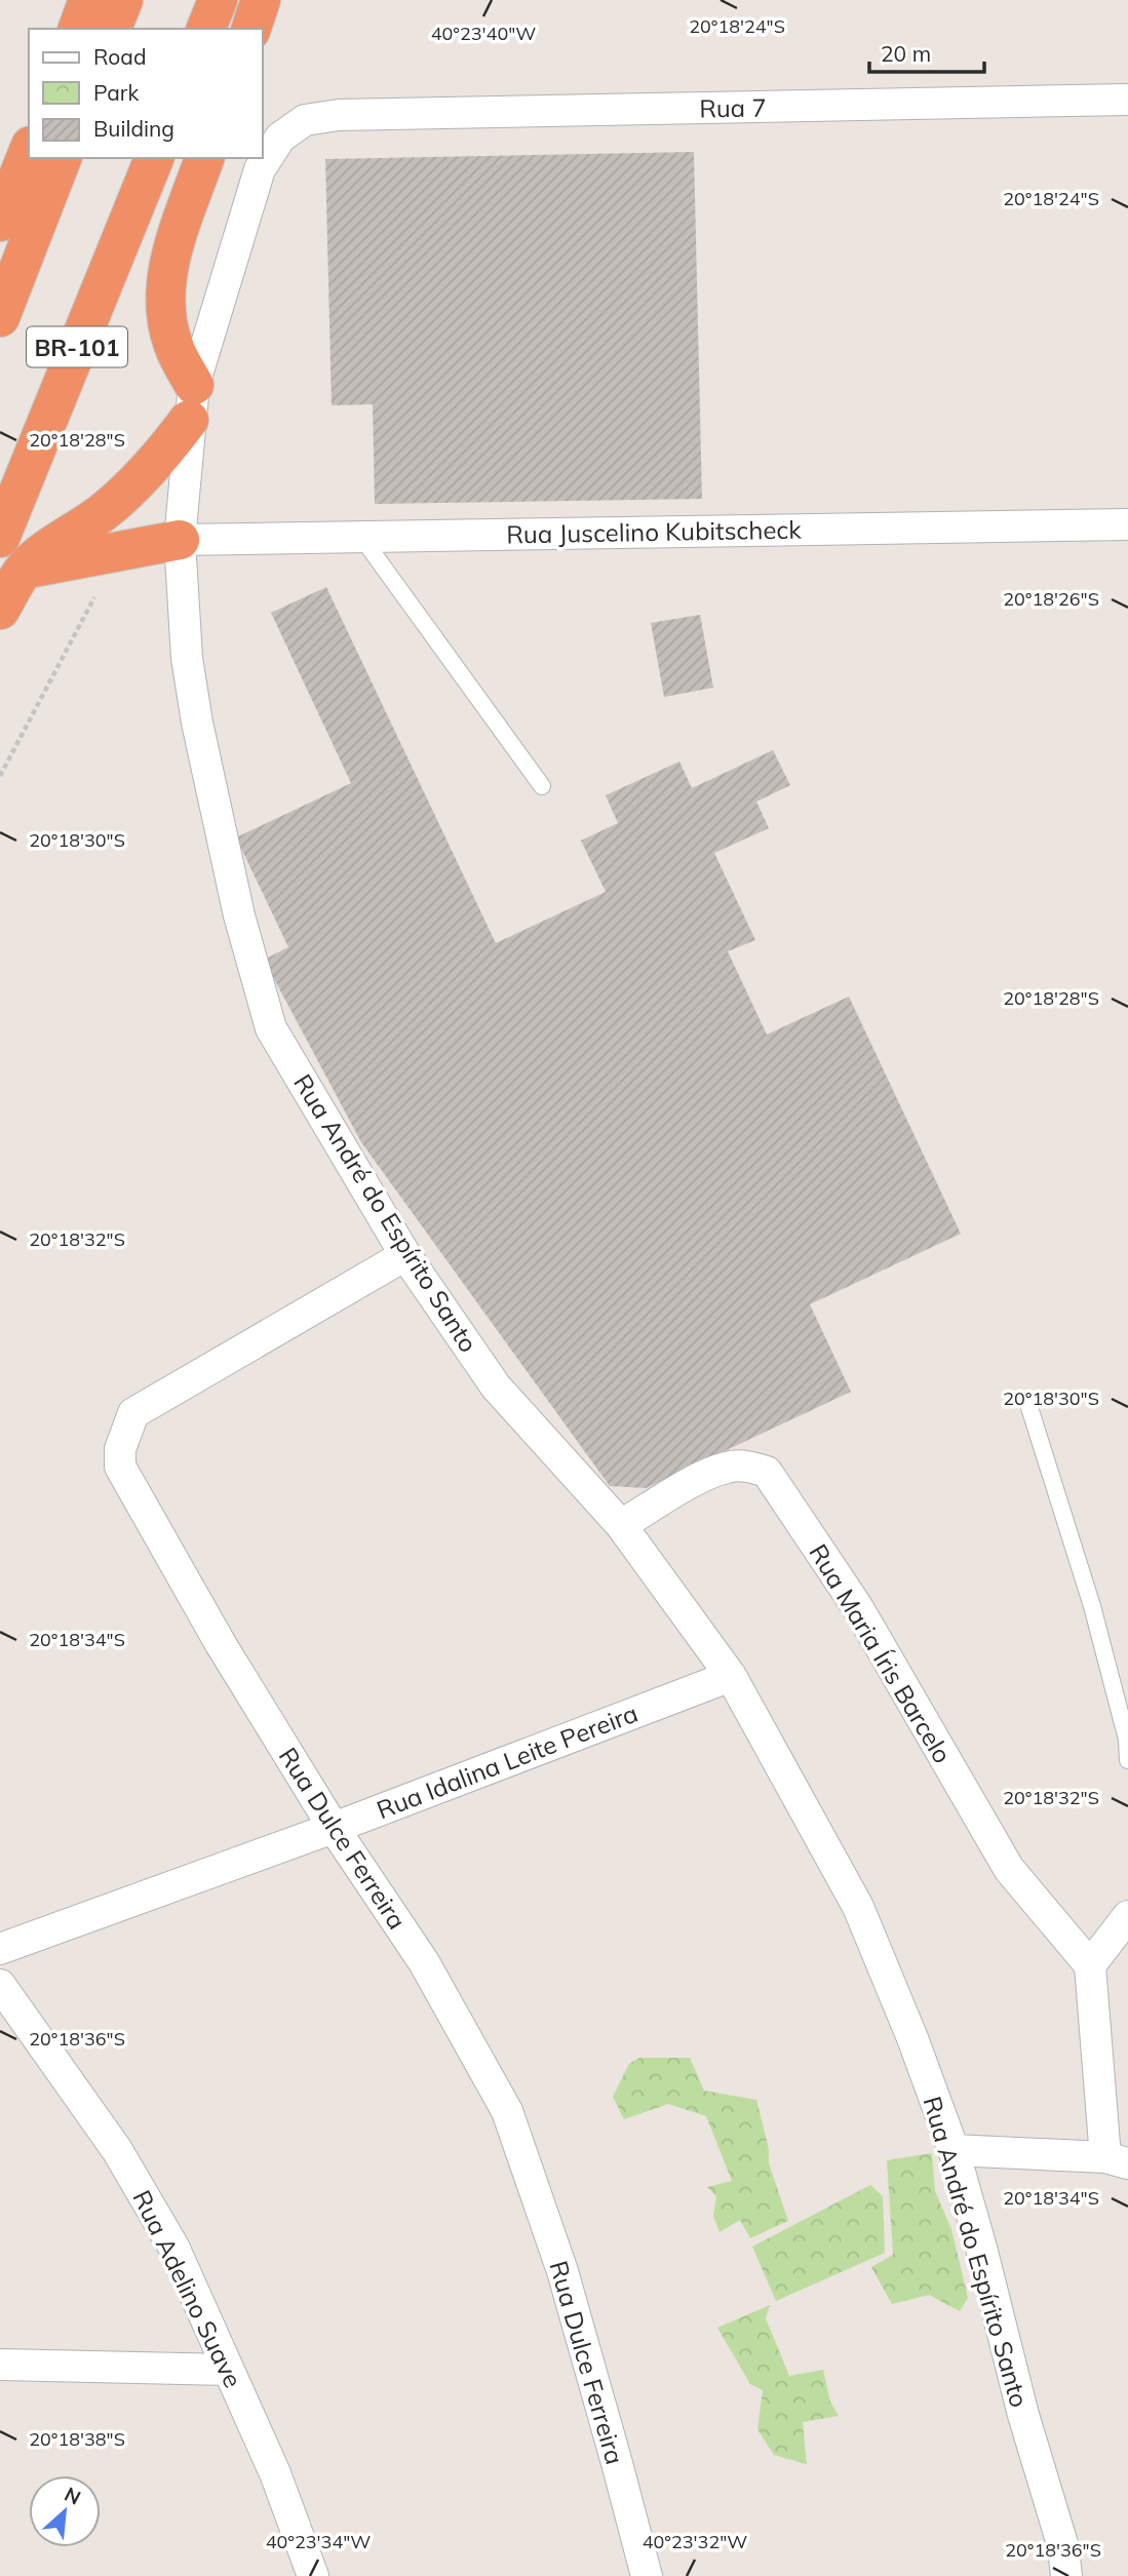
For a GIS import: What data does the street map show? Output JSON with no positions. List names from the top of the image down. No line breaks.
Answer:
{"streets":{"highway":["BR-101"],"street":["Rua 7","Rua Juscelino Kubitscheck","Rua André do Espírito Santo","Rua Maria Íris Barcelo","Rua Idalina Leite Pereira","Rua Dulce Ferreira","Rua Adelino Suave"]},"crossings":[["Rua 7","Rua André do Espírito Santo"],["Rua Juscelino Kubitscheck","Rua André do Espírito Santo"],["Rua André do Espírito Santo","Rua Maria Íris Barcelo"],["Rua André do Espírito Santo","Rua Idalina Leite Pereira"],["Rua André do Espírito Santo","Rua Dulce Ferreira"],["Rua Idalina Leite Pereira","Rua Dulce Ferreira"]],"legend":["Road","Park","Building"],"scale_bar":"20 m","north":"top right","coordinates":["20°18'24\"S","40°23'40\"W","20°18'28\"S","20°18'26\"S","20°18'30\"S","20°18'32\"S","20°18'34\"S","20°18'36\"S","20°18'38\"S","40°23'34\"W","40°23'32\"W"]}
